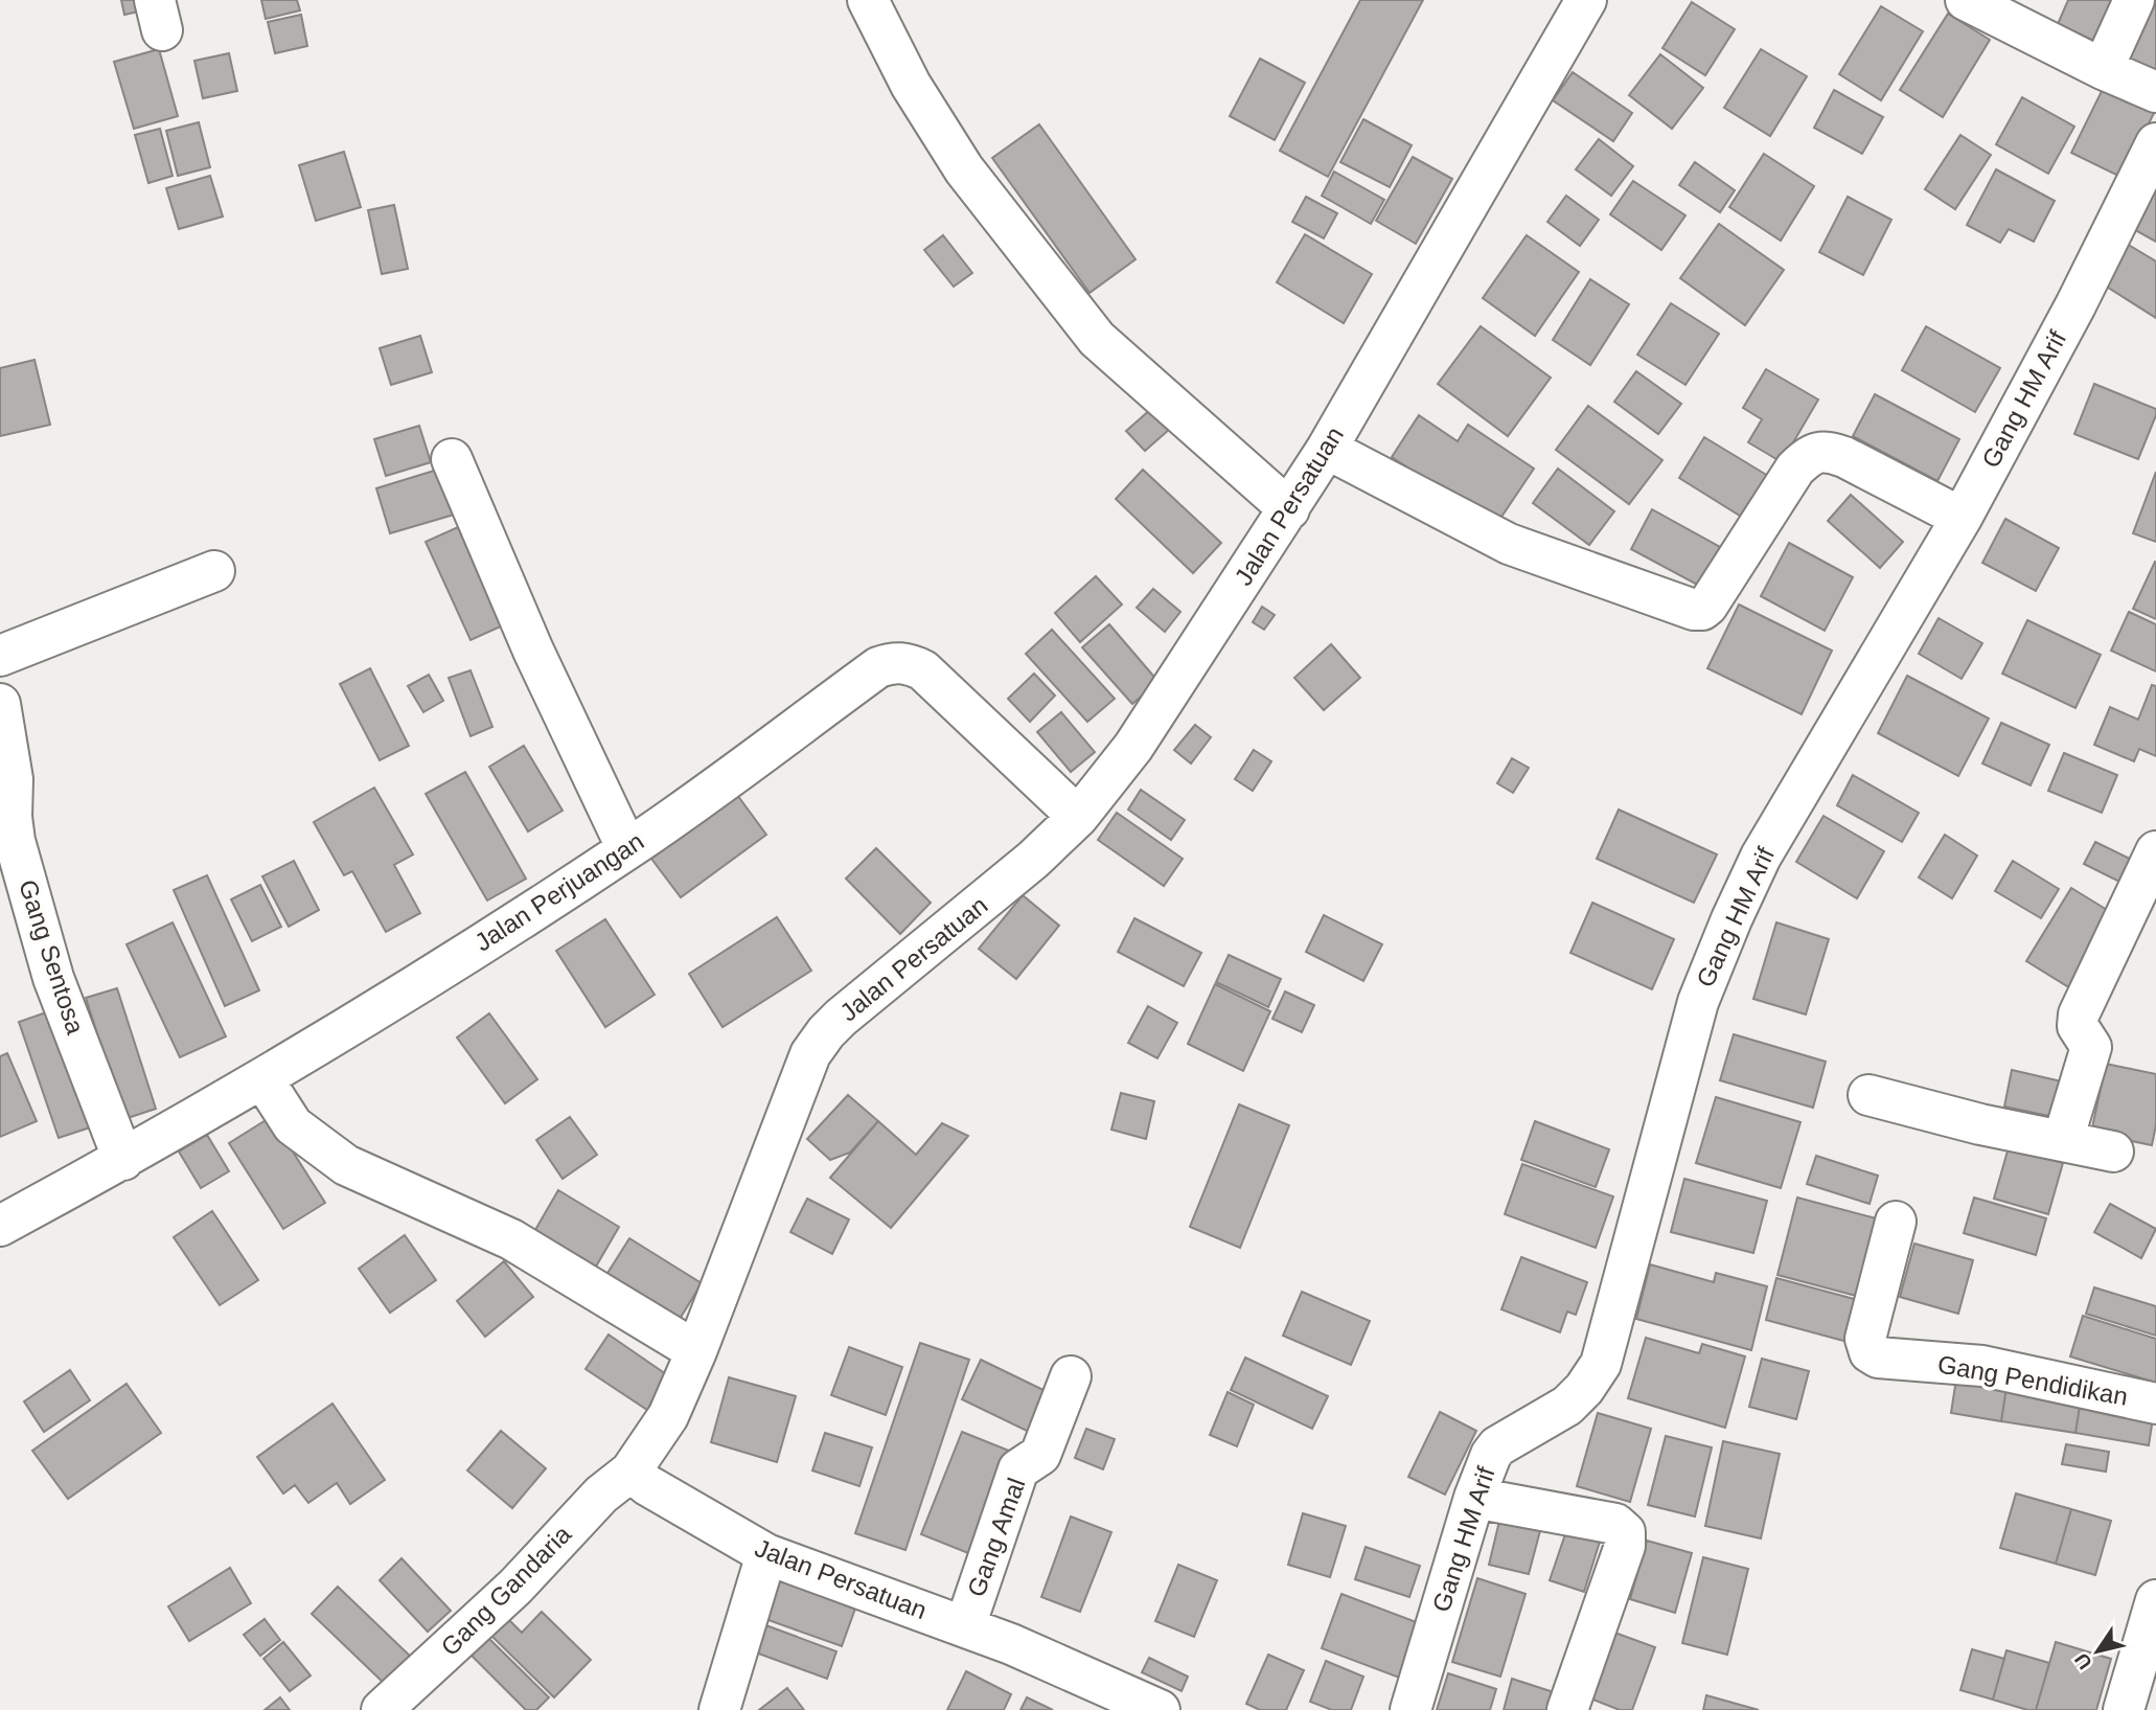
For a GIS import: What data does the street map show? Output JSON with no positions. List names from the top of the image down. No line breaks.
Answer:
{"streets":{"street":["Gang HM Arif","Jalan Persatuan","Jalan Perjuangan","Gang Sentosa","Gang Pendidikan","Gang Amal","Gang Gandaria"]},"crossings":[["Jalan Persatuan","Jalan Perjuangan"],["Jalan Persatuan","Gang Amal"],["Jalan Persatuan","Gang Gandaria"],["Jalan Perjuangan","Gang Sentosa"]],"north":"bottom left"}
